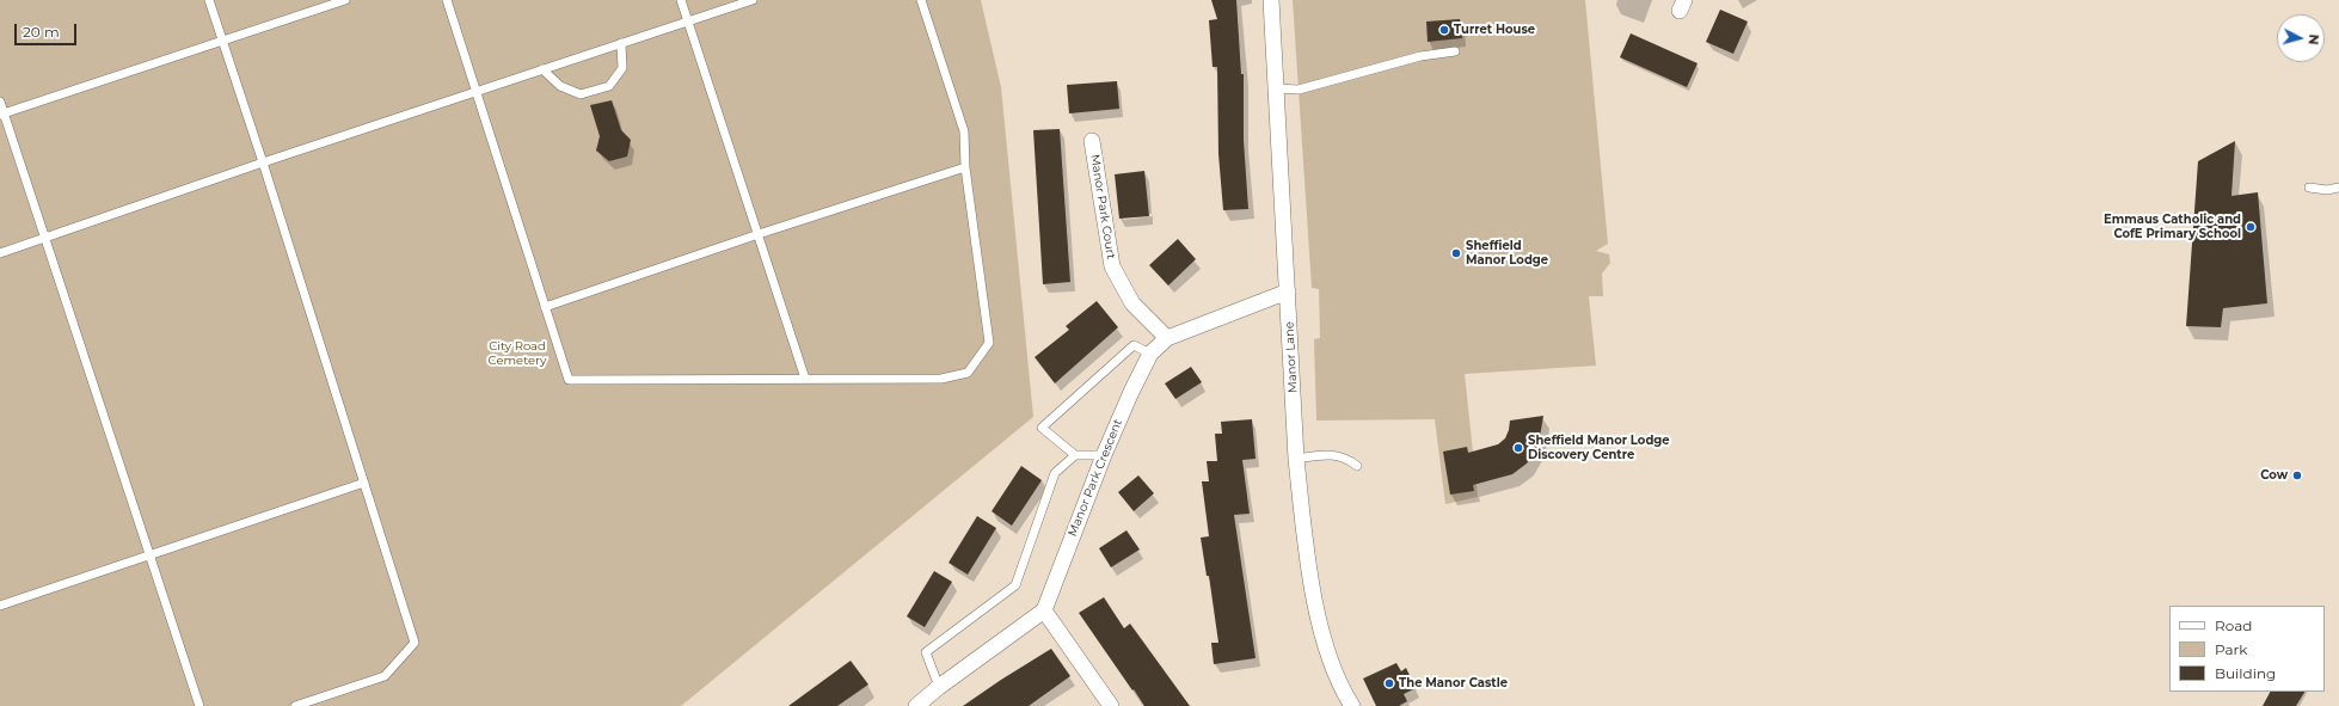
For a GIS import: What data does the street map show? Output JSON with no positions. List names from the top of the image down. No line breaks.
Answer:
{"streets":{"street":["Manor Park Court","Manor Lane","Manor Park Crescent"]},"crossings":[["Manor Park Court","Manor Park Crescent"],["Manor Lane","Manor Park Crescent"]],"parks":["City Road Cemetery"],"places":["Turret House","Emmaus Catholic and CofE Primary School","Sheffield Manor Lodge","Sheffield Manor Lodge Discovery Centre","Cow","The Manor Castle"],"legend":["Road","Park","Building"],"scale_bar":"20 m","north":"right"}
